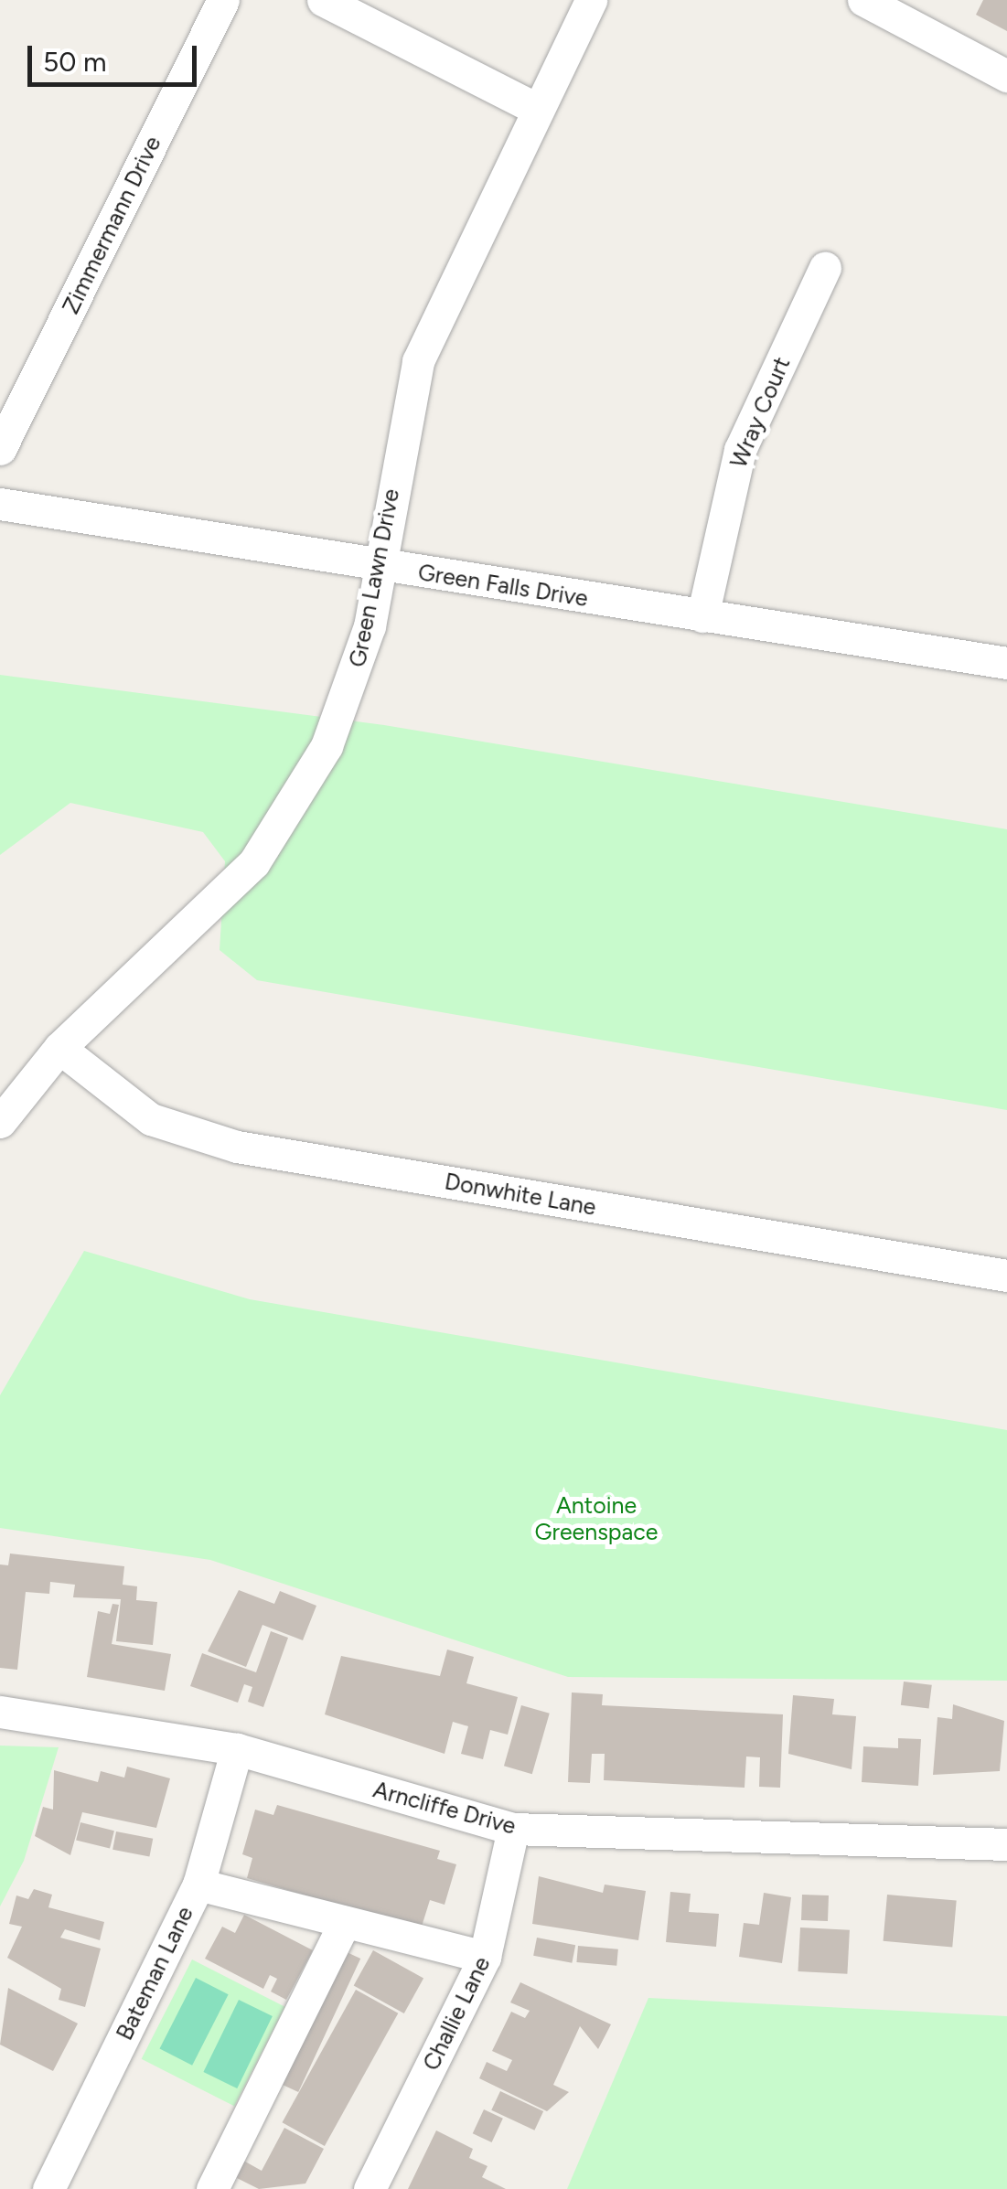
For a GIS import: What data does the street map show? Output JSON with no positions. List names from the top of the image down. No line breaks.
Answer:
{"streets":{"street":["Zimmermann Drive","Wray Court","Green Lawn Drive","Green Falls Drive","Donwhite Lane","Arncliffe Drive","Bateman Lane","Challie Lane"]},"crossings":[["Wray Court","Green Falls Drive"],["Green Lawn Drive","Green Falls Drive"],["Green Lawn Drive","Donwhite Lane"],["Arncliffe Drive","Bateman Lane"],["Arncliffe Drive","Challie Lane"]],"parks":["Antoine Greenspace"],"scale_bar":"50 m"}
